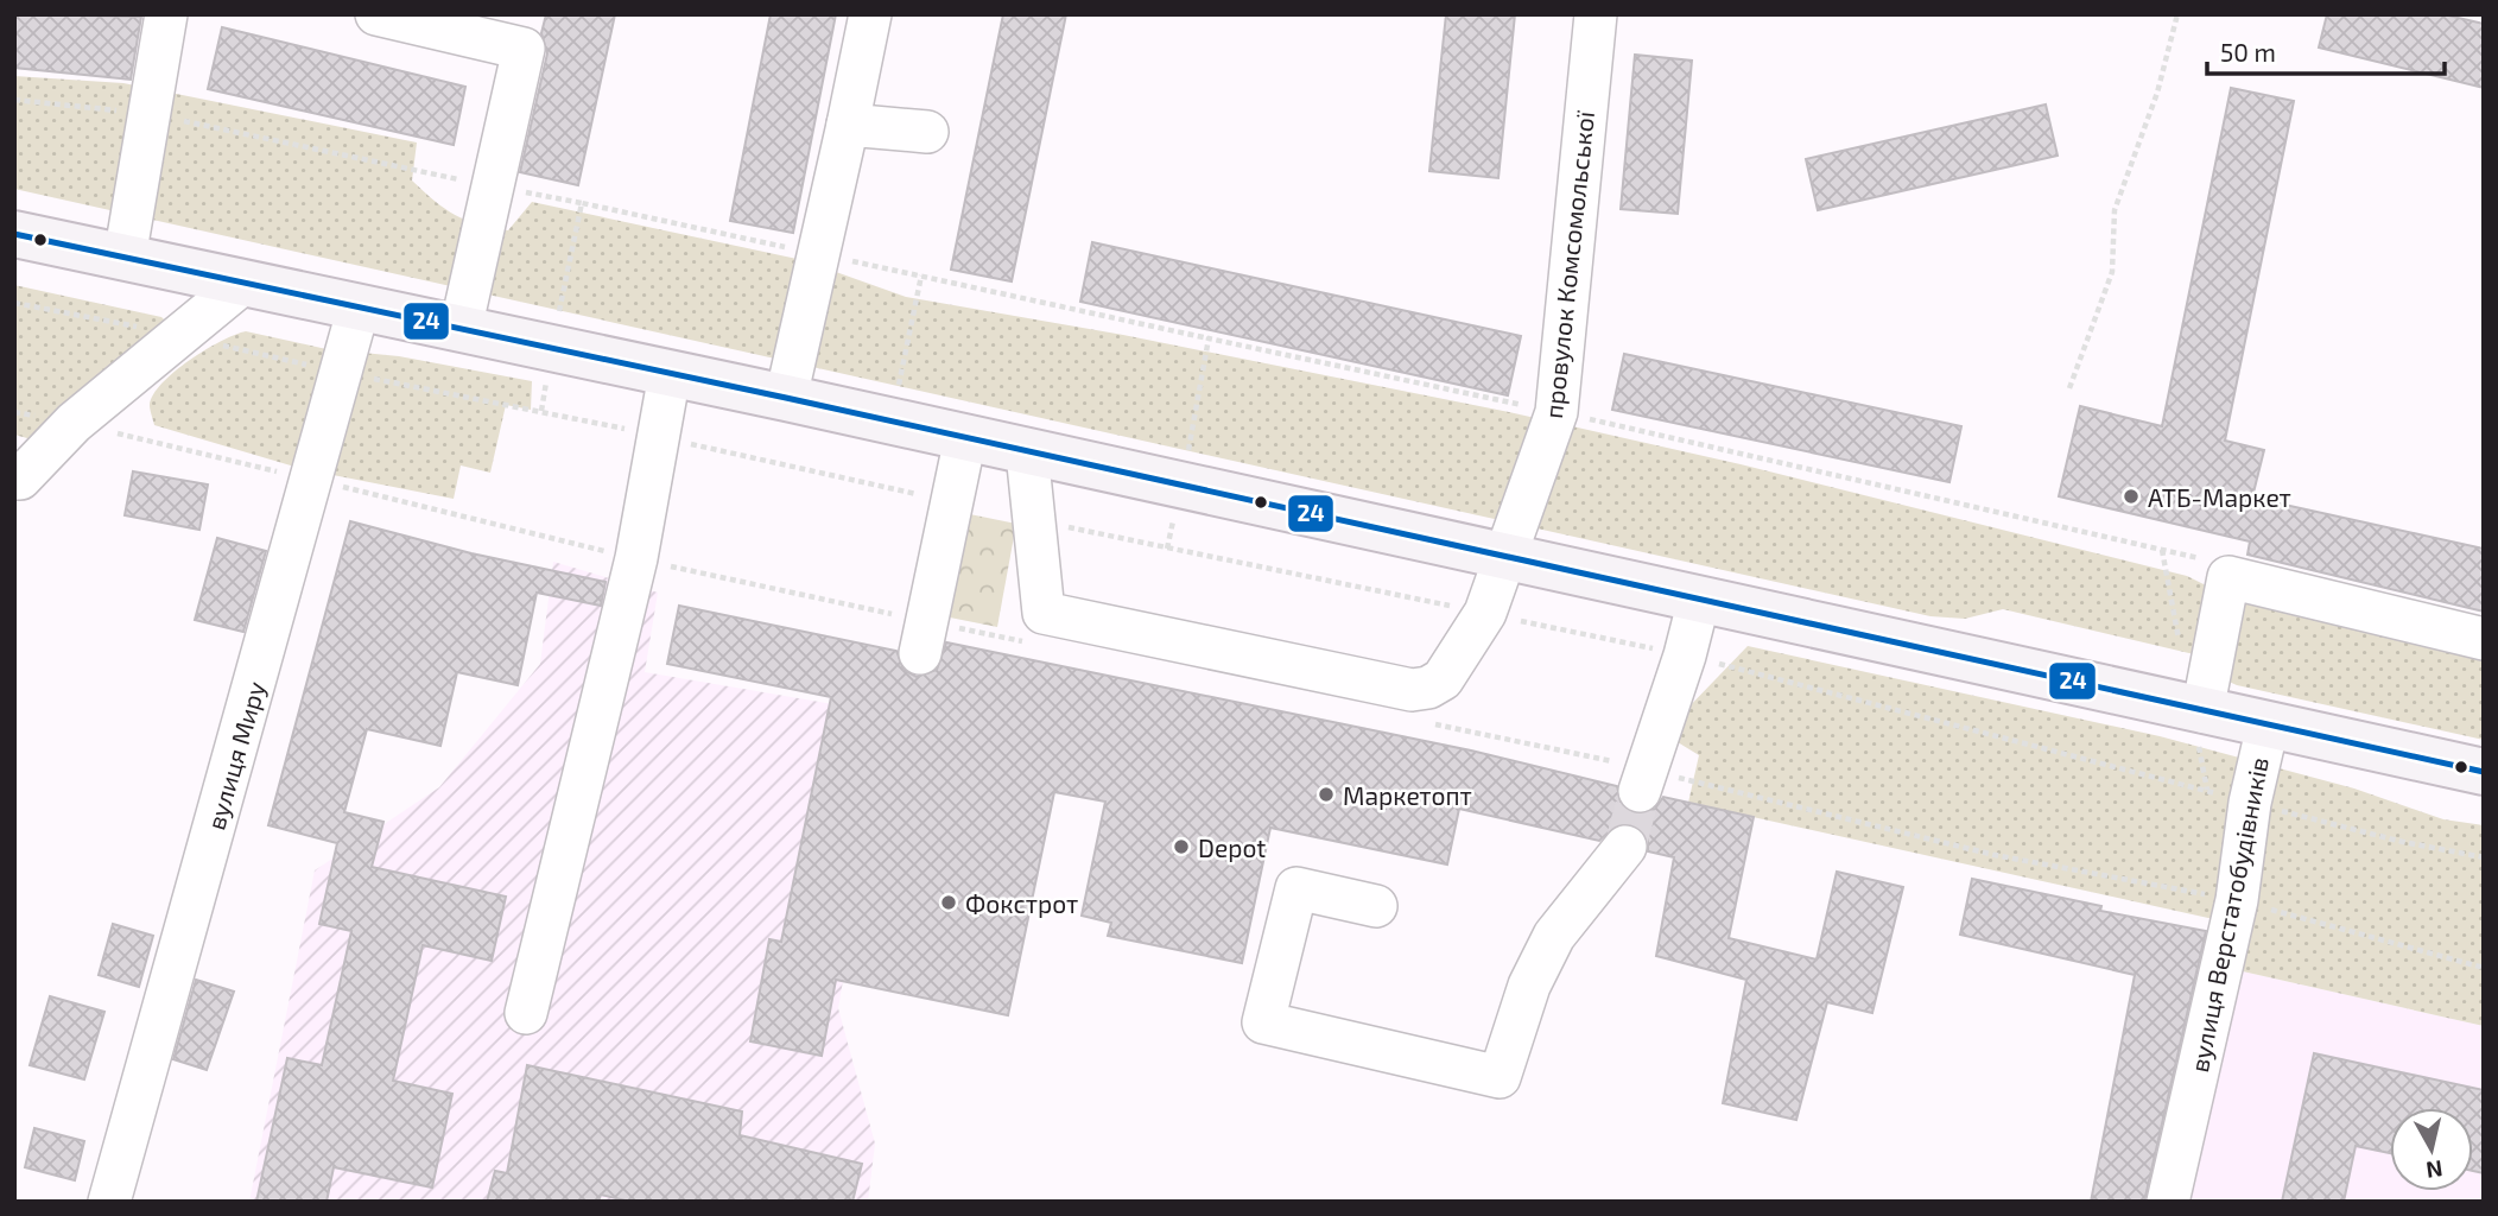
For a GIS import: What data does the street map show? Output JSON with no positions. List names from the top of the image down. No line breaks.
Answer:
{"streets":{"street":["провулок Комсомольської","вулиця Миру","вулиця Верстатобудівників"]},"places":["АТБ-Маркет","Маркетопт","Depot","Фокстрот"],"lines":["transit line 24"],"scale_bar":"50 m","north":"bottom"}
